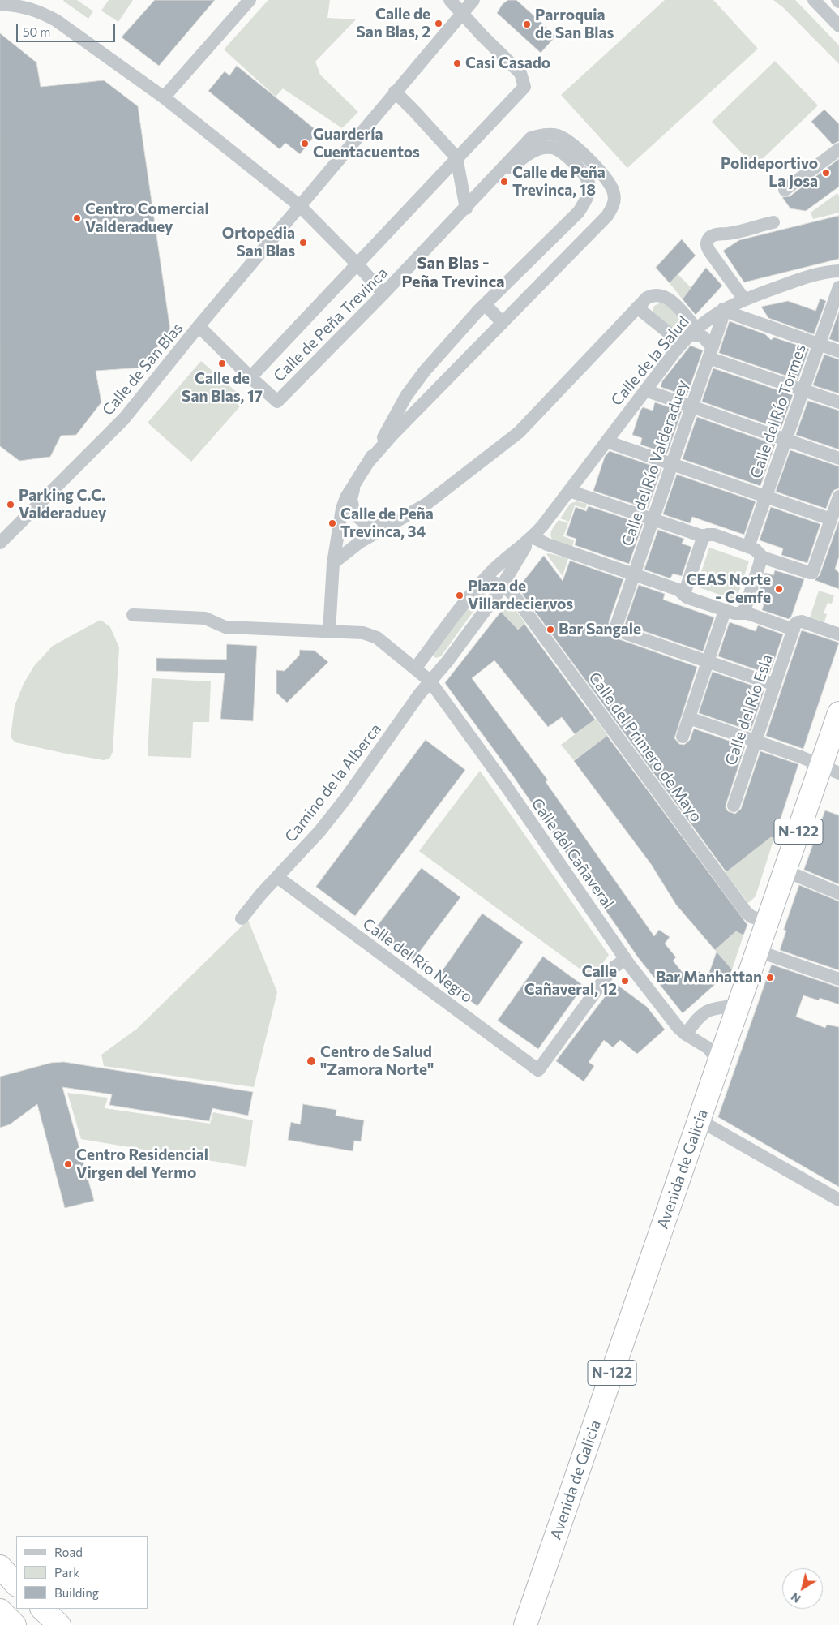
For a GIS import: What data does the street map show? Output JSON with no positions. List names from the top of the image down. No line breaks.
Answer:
{"streets":{"highway":["N-122","Avenida de Galicia"],"street":["Calle de Peña Trevinca","Calle de la Salud","Calle de San Blas","Calle del Río Tormes","Calle del Río Valderaduey","Calle del Río Esla","Calle del Primero de Mayo","Camino de la Alberca","Calle del Cañaveral","Calle del Río Negro"]},"crossings":[["Calle de Peña Trevinca","Calle de San Blas"],["Calle de Peña Trevinca","Calle del Cañaveral"],["Calle de la Salud","Calle del Río Valderaduey"],["Calle del Primero de Mayo","Avenida de Galicia"],["Camino de la Alberca","Calle del Cañaveral"],["Camino de la Alberca","Calle del Río Negro"],["Calle del Cañaveral","Calle del Río Negro"],["Calle del Cañaveral","Avenida de Galicia"]],"districts":["San Blas - Peña Trevinca"],"places":["Calle de San Blas, 2","Parroquia de San Blas","Casi Casado","Guardería Cuentacuentos","Polideportivo La Josa","Calle de Peña Trevinca, 18","Centro Comercial Valderaduey","Ortopedia San Blas","Calle de San Blas, 17","Parking C.C. Valderaduey","Calle de Peña Trevinca, 34","CEAS Norte - Cemfe","Plaza de Villardeciervos","Bar Sangale","Bar Manhattan","Calle Cañaveral, 12","Centro de Salud \"Zamora Norte\"","Centro Residencial Virgen del Yermo"],"legend":["Road","Park","Building"],"scale_bar":"50 m","north":"bottom left"}
